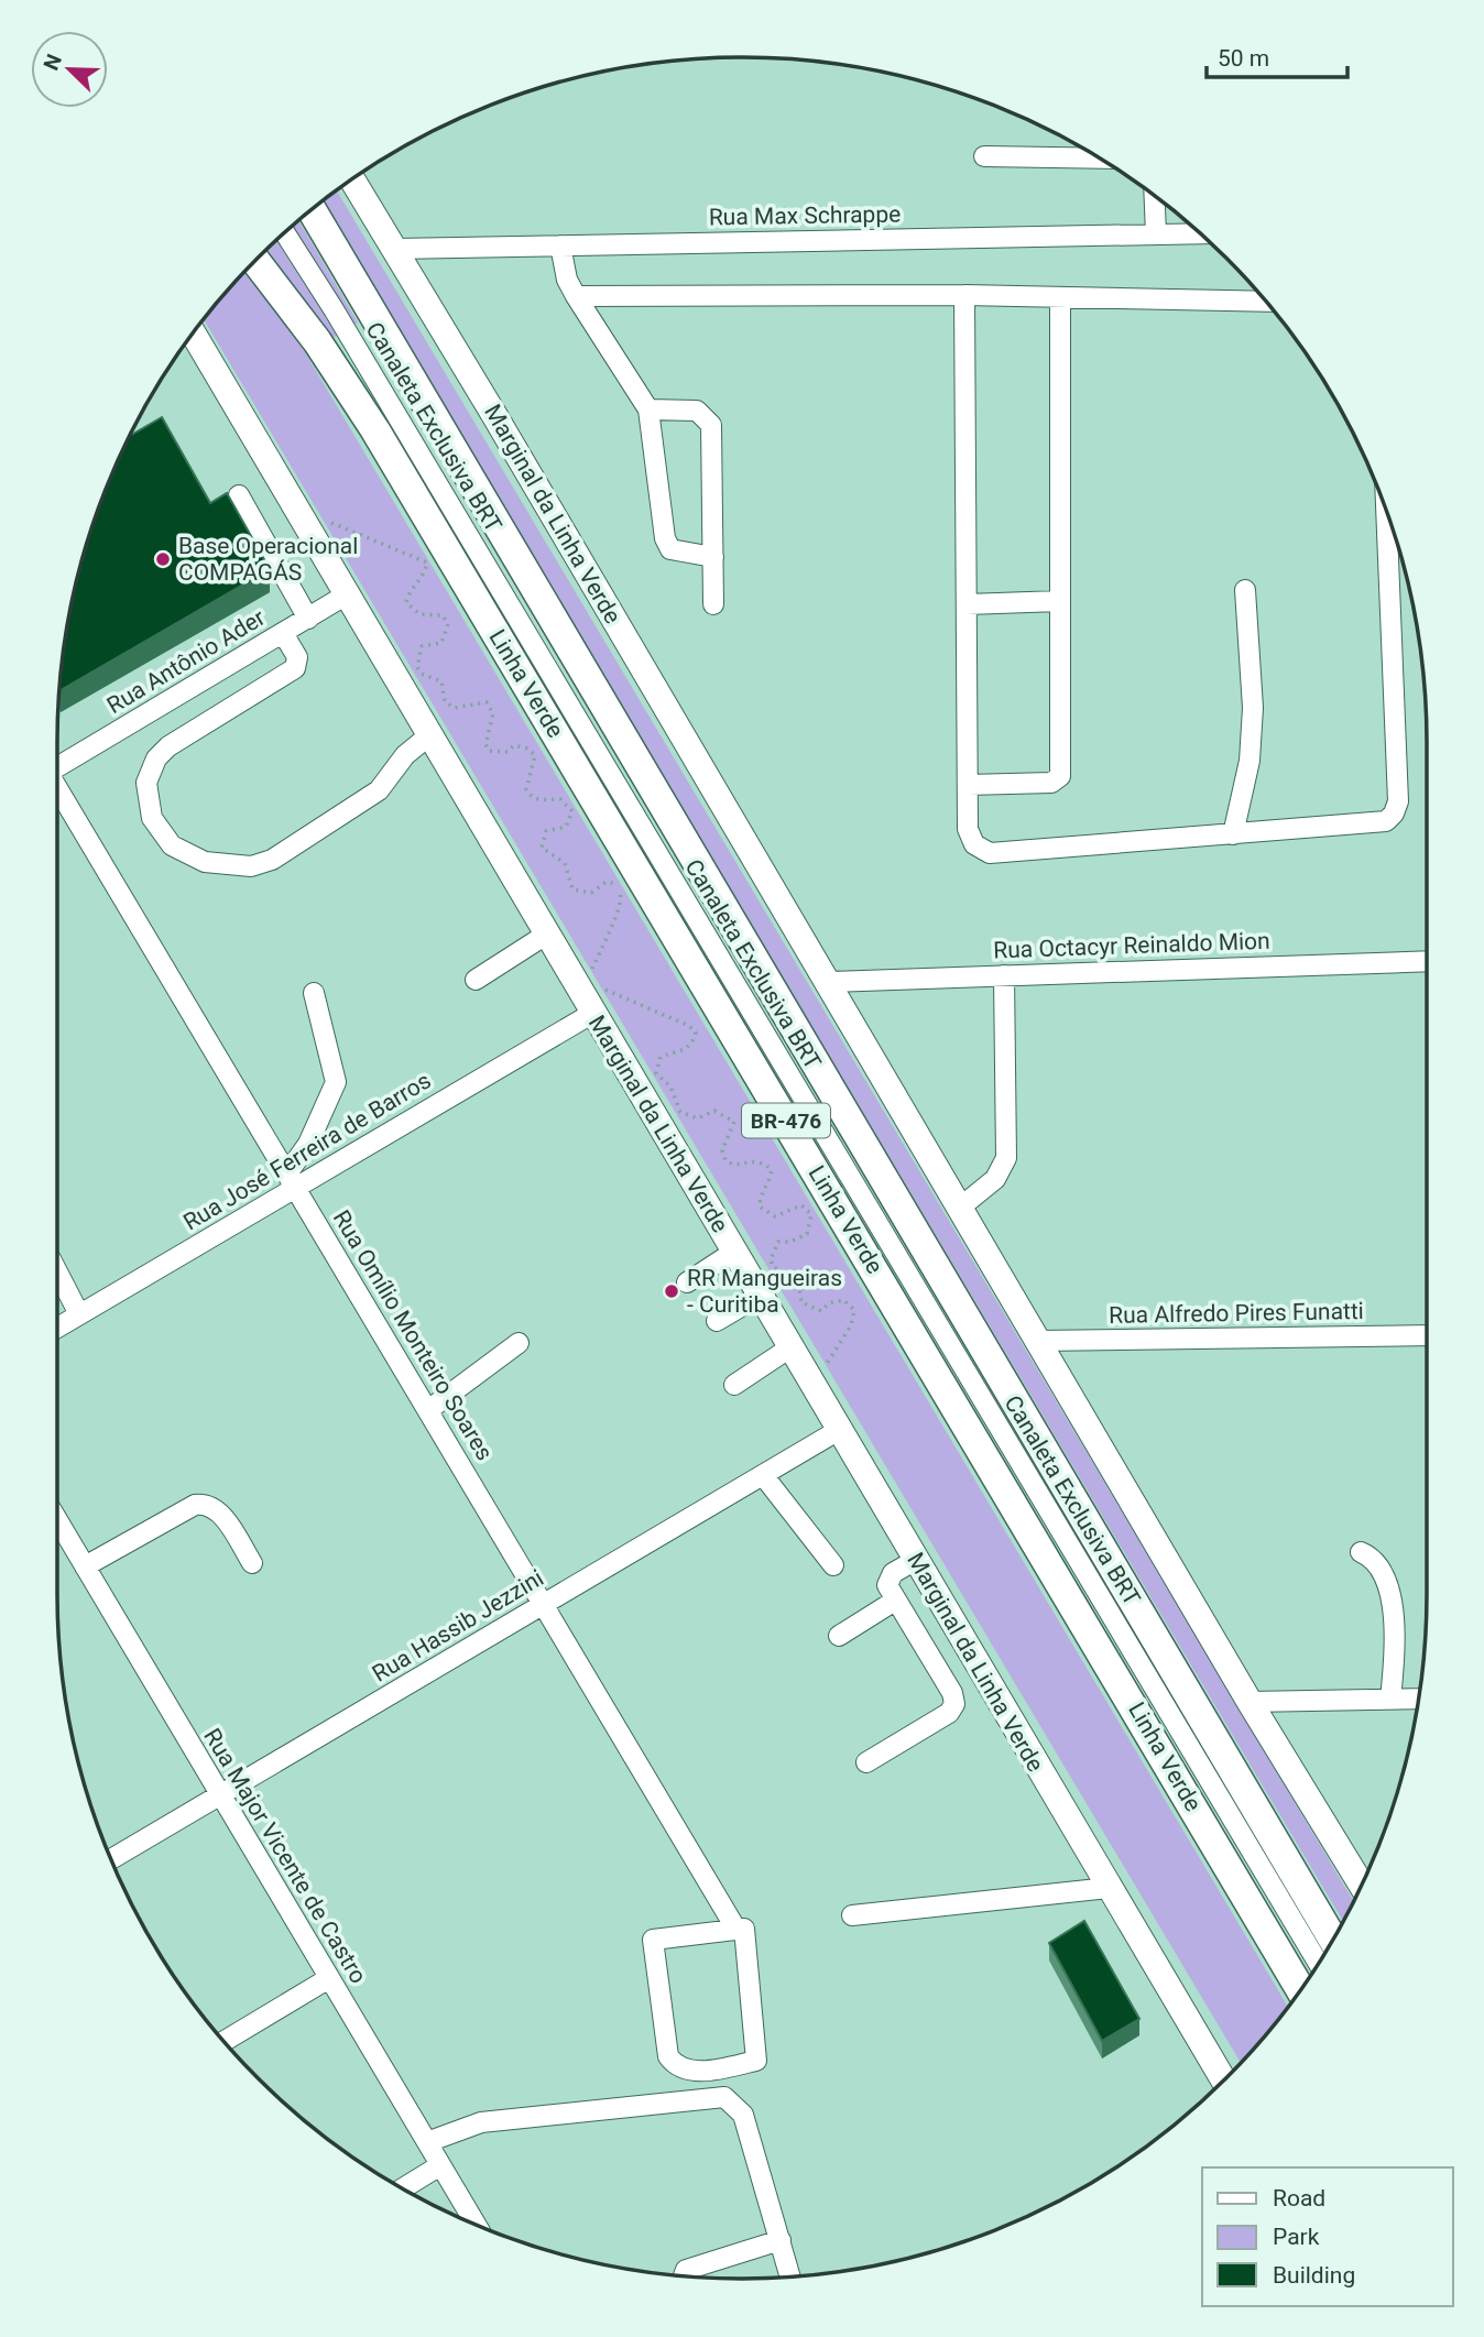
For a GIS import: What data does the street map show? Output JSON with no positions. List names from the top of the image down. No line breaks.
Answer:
{"streets":{"highway":["Linha Verde","BR-476"],"main road":["Marginal da Linha Verde"],"street":["Rua Max Schrappe","Canaleta Exclusiva BRT","Rua Antônio Ader","Rua Octacyr Reinaldo Mion","Rua José Ferreira de Barros","Rua Alfredo Pires Funatti","Rua Omílio Monteiro Soares","Rua Hassib Jezzini","Rua Major Vicente de Castro"]},"crossings":[["Rua Max Schrappe","Marginal da Linha Verde"],["Marginal da Linha Verde","Rua Antônio Ader"],["Marginal da Linha Verde","Rua Octacyr Reinaldo Mion"],["Marginal da Linha Verde","Rua José Ferreira de Barros"],["Marginal da Linha Verde","Rua Alfredo Pires Funatti"],["Marginal da Linha Verde","Rua Hassib Jezzini"],["Rua José Ferreira de Barros","Rua Omílio Monteiro Soares"],["Rua Omílio Monteiro Soares","Rua Hassib Jezzini"],["Rua Hassib Jezzini","Rua Major Vicente de Castro"]],"places":["Base Operacional COMPAGÁS","RR Mangueiras - Curitiba"],"legend":["Road","Park","Building"],"scale_bar":"50 m","north":"top left"}
